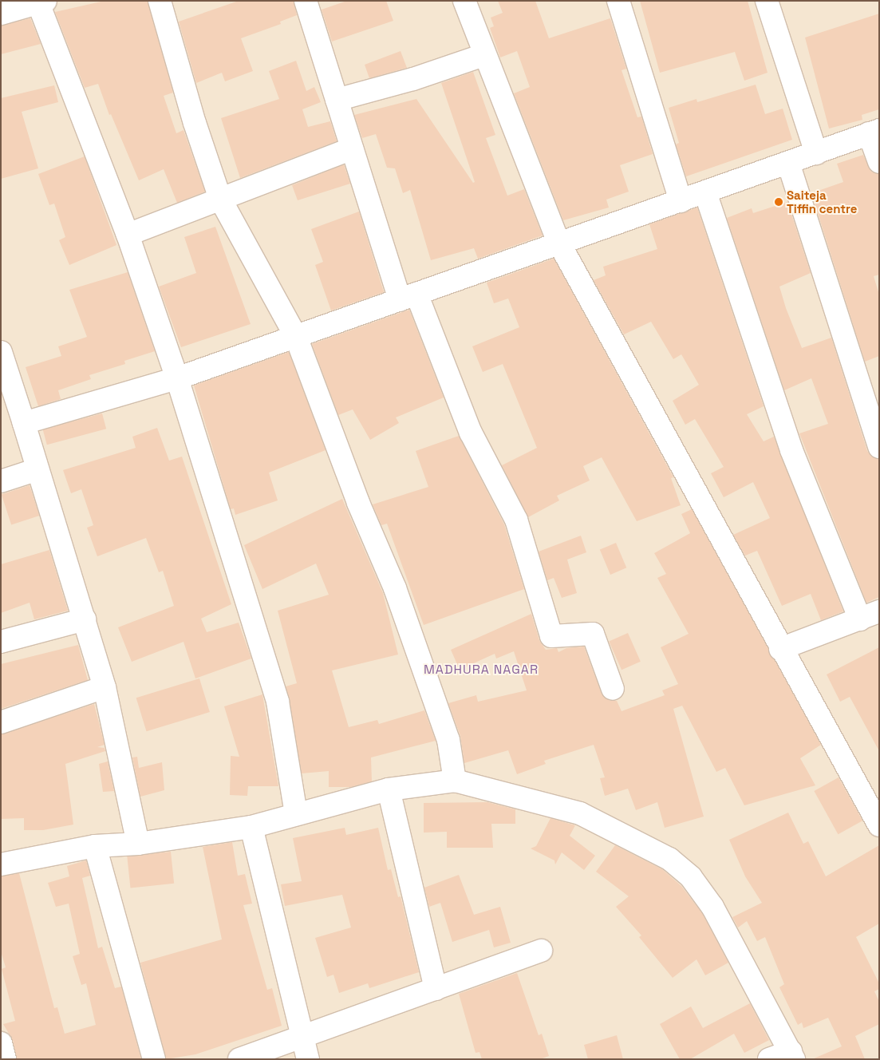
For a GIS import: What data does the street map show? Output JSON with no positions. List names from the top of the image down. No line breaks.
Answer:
{"districts":["MADHURA NAGAR"],"places":["Saiteja Tiffin centre"]}
